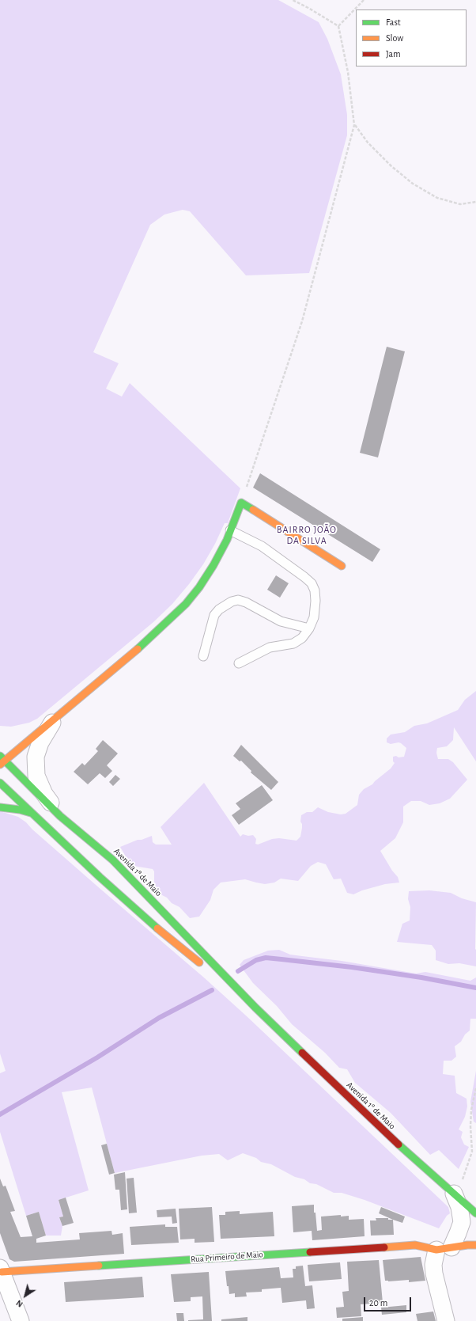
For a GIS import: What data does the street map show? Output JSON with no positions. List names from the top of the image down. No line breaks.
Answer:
{"streets":{"main road":["Avenida 1º de Maio","Rua Primeiro de Maio"]},"districts":["BAIRRO JOÃO DA SILVA"],"legend":["Fast","Slow","Jam"],"scale_bar":"20 m","north":"bottom left"}
